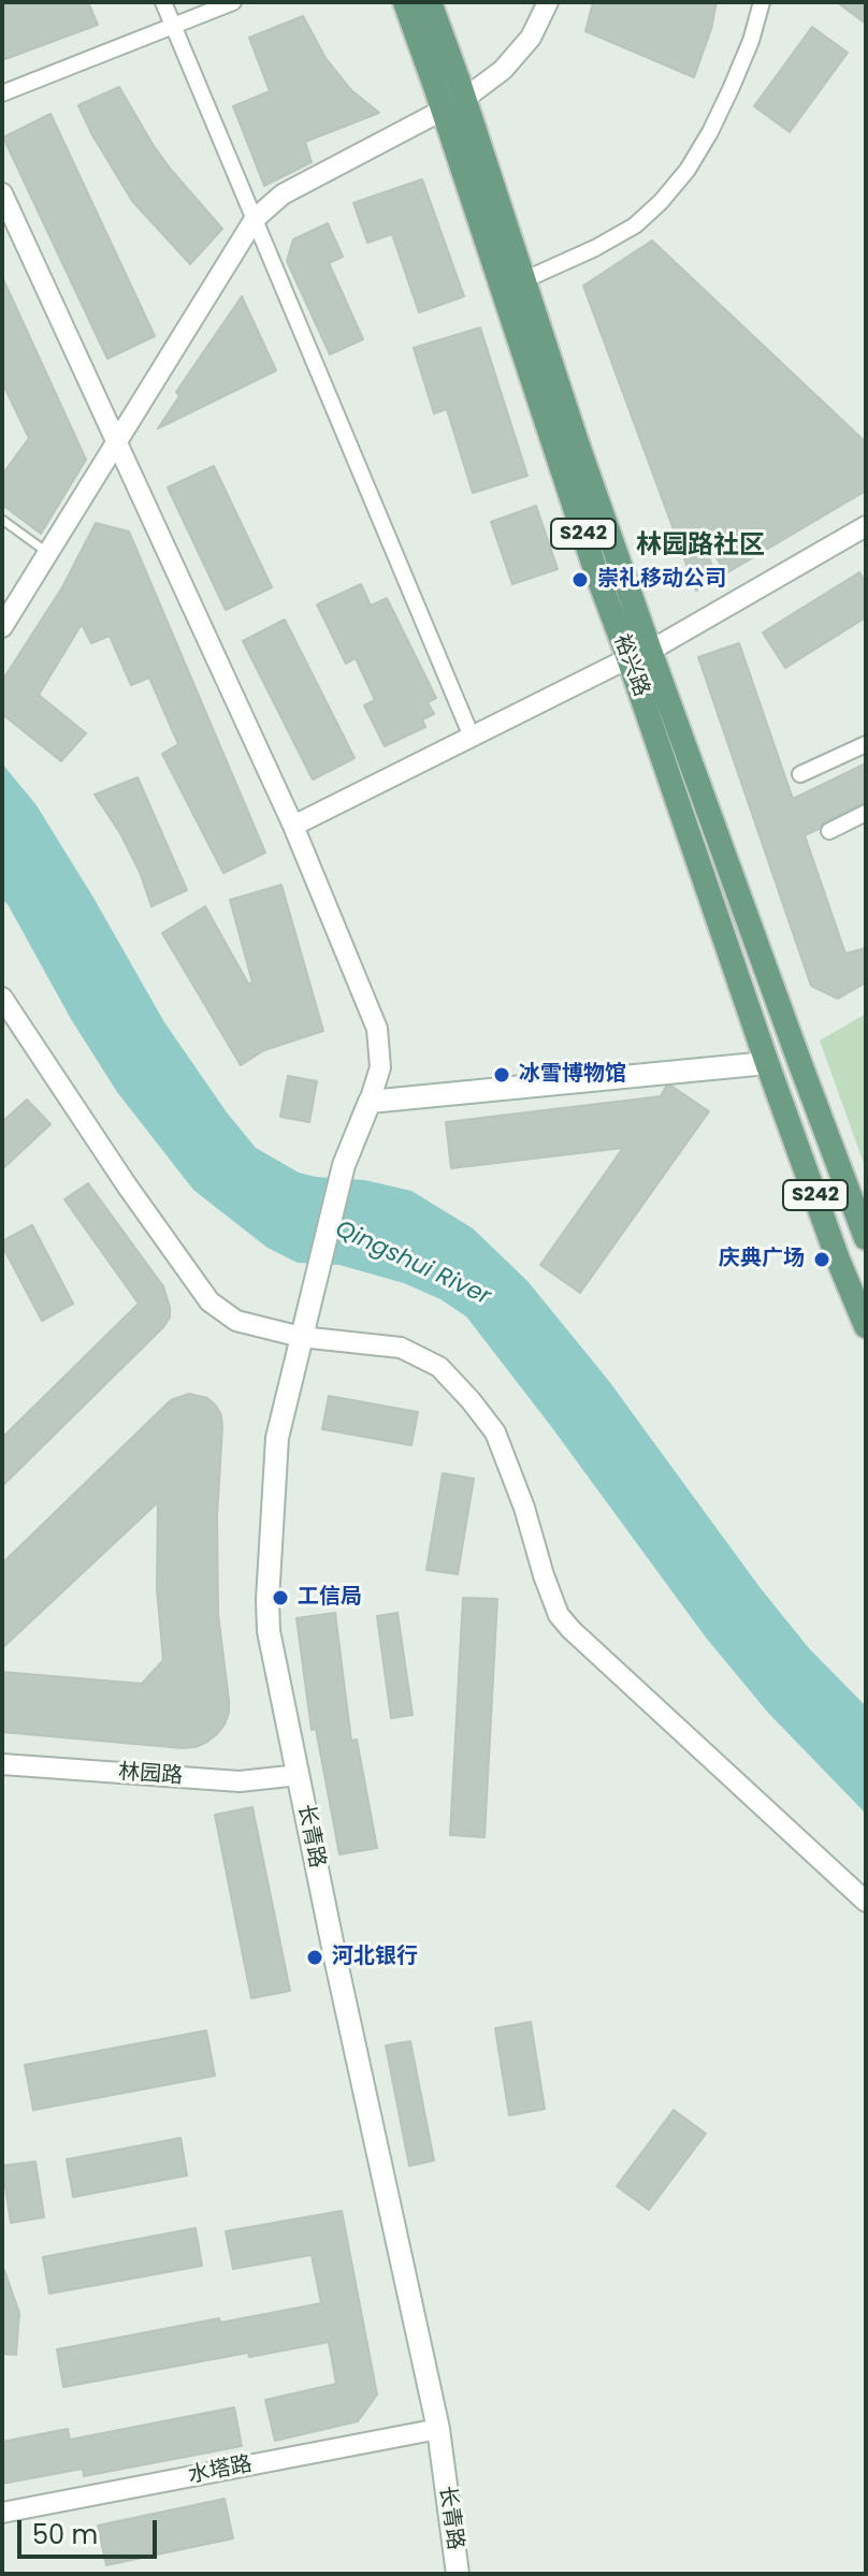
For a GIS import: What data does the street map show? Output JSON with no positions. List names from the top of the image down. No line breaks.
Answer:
{"streets":{"main road":["S242","裕兴路","长青路"],"street":["林园路","水塔路"]},"crossings":[["林园路","长青路"],["长青路","水塔路"]],"districts":["林园路社区"],"water":["Qingshui River"],"places":["崇礼移动公司","冰雪博物馆","庆典广场","工信局","河北银行"],"scale_bar":"50 m"}
